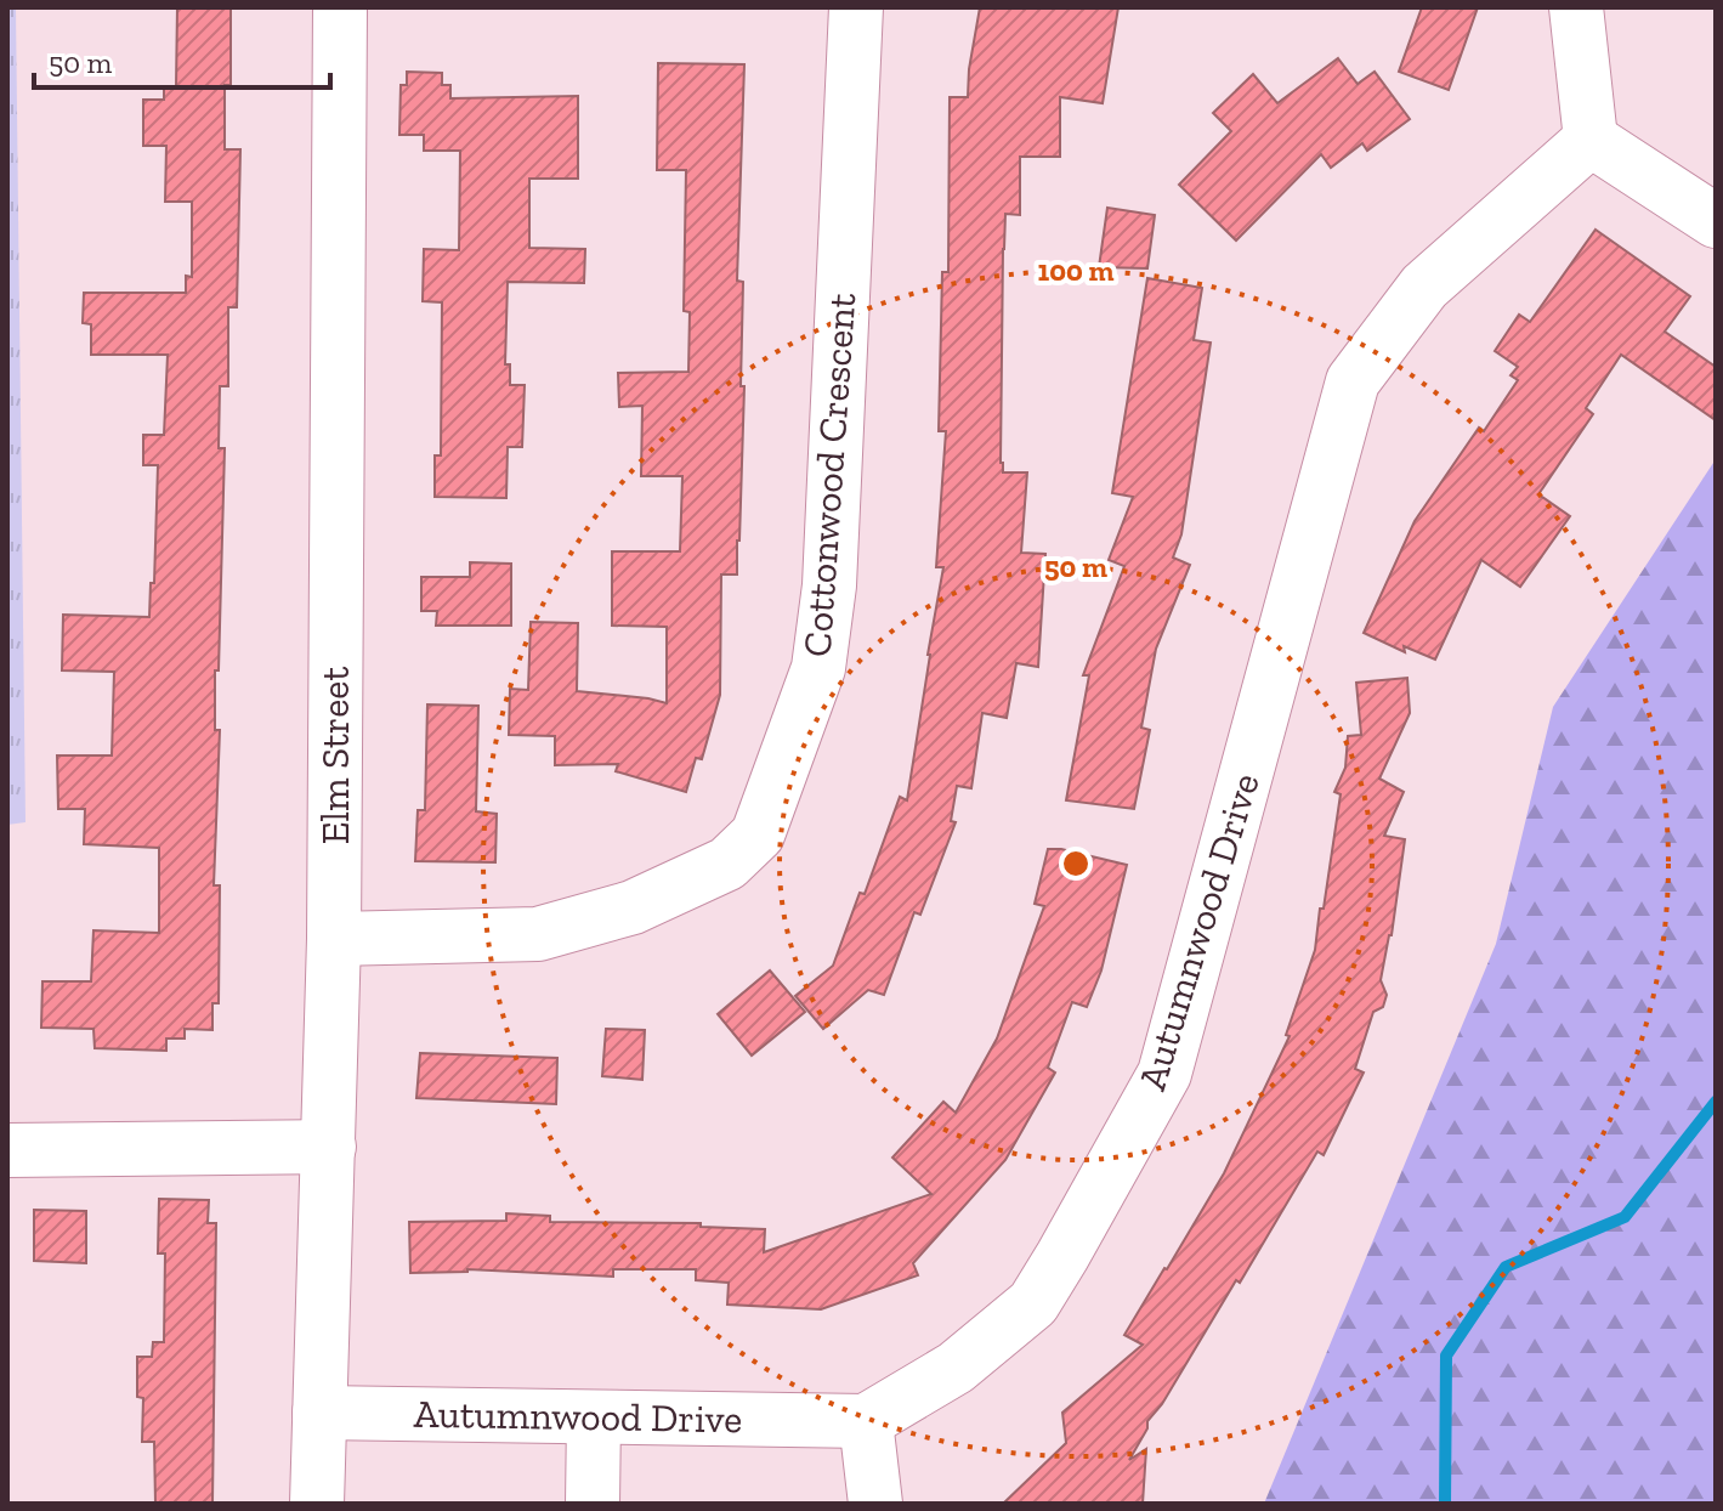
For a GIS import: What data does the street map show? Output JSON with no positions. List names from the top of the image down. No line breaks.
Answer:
{"streets":{"street":["Cottonwood Crescent","Elm Street","Autumnwood Drive"]},"crossings":[["Cottonwood Crescent","Elm Street"],["Elm Street","Autumnwood Drive"]],"scale_bar":"50 m","rings":["100 m","50 m"]}
